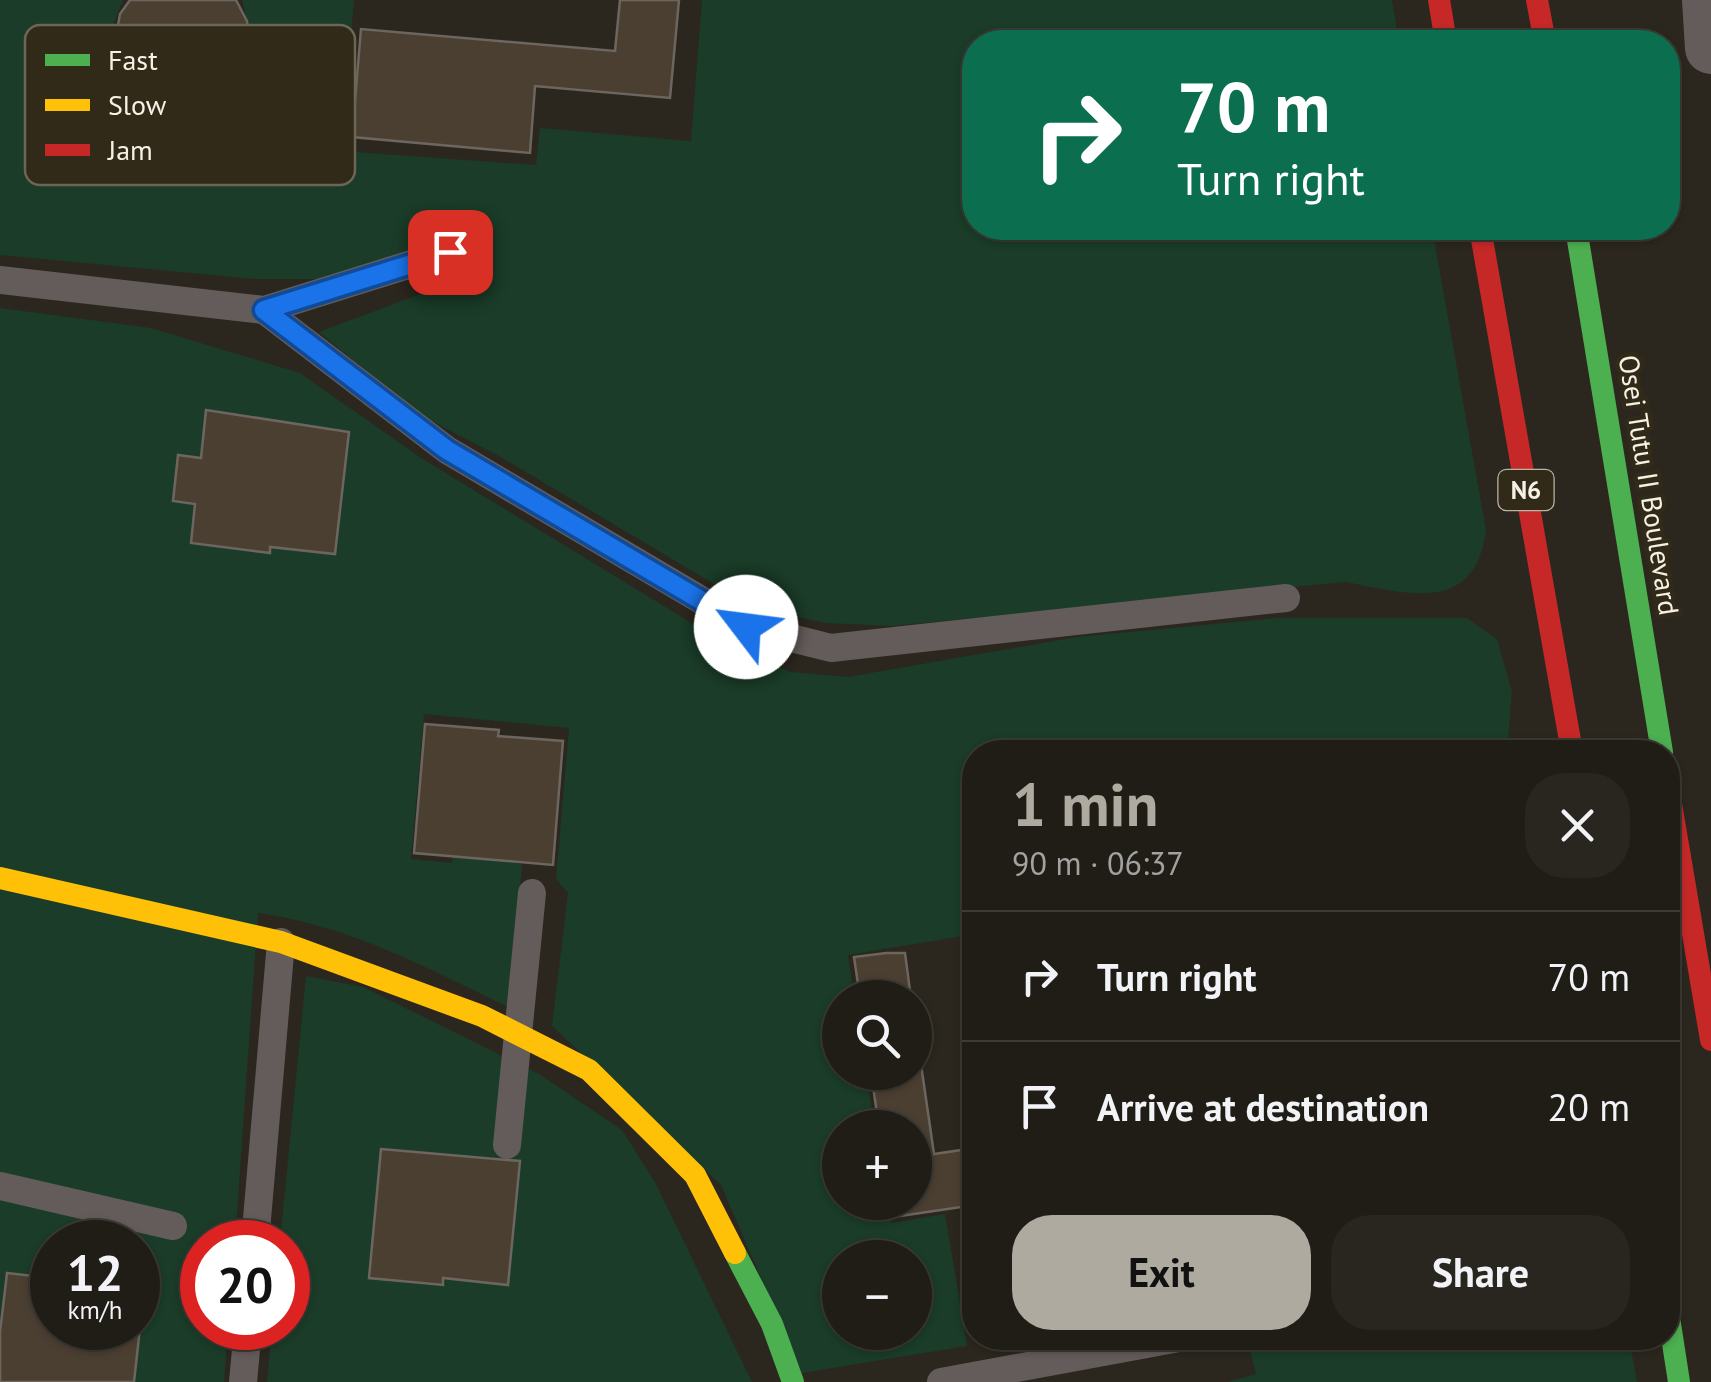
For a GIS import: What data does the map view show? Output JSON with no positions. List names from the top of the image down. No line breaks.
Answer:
{"streets":{"main road":["Osei Tutu II Boulevard","N6"]},"legend":["Fast","Slow","Jam"],"page":{"turn":["70 m","Turn right"],"heading":["1 min","90 m · 06:37"],"list":[{"name":"Turn right","value":"70 m"},{"name":"Arrive at destination","value":"20 m"}],"map_buttons":["+","−"],"buttons":["Exit","Share"],"speed":"12 km/h","limit":"20"}}
